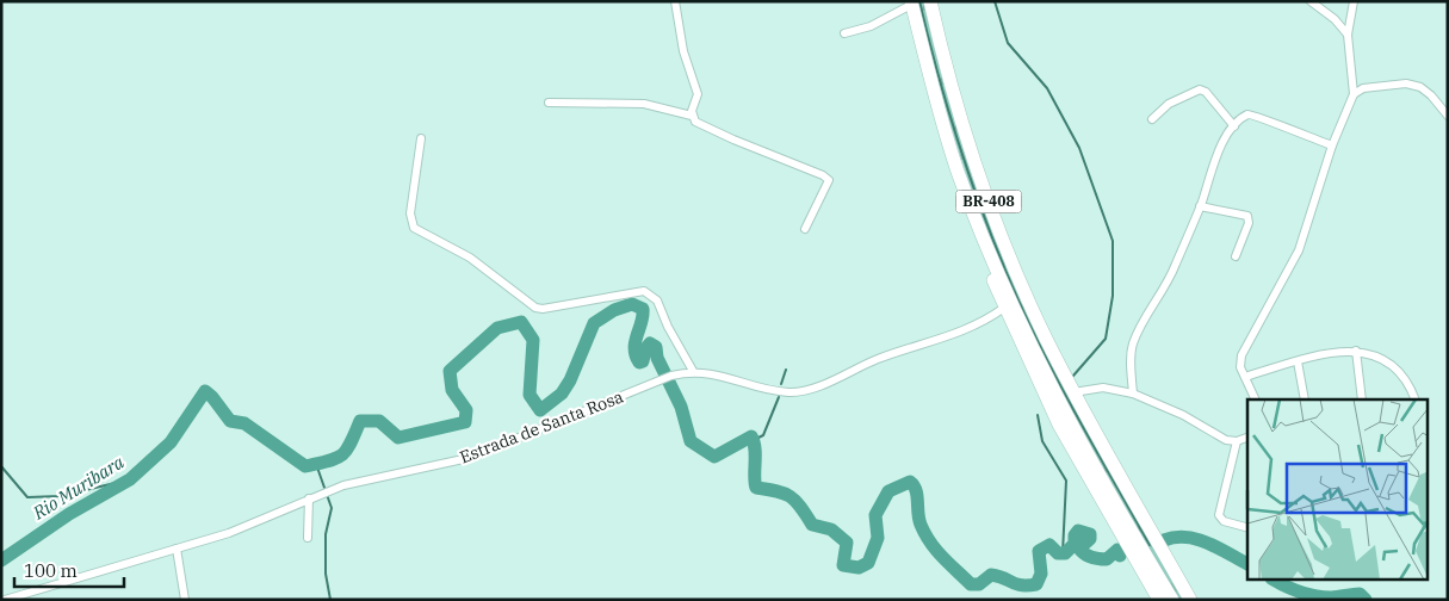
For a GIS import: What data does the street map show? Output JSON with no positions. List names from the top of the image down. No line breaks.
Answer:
{"streets":{"highway":["BR-408"],"street":["Estrada de Santa Rosa"]},"water":["Rio Muribara"],"scale_bar":"100 m"}
